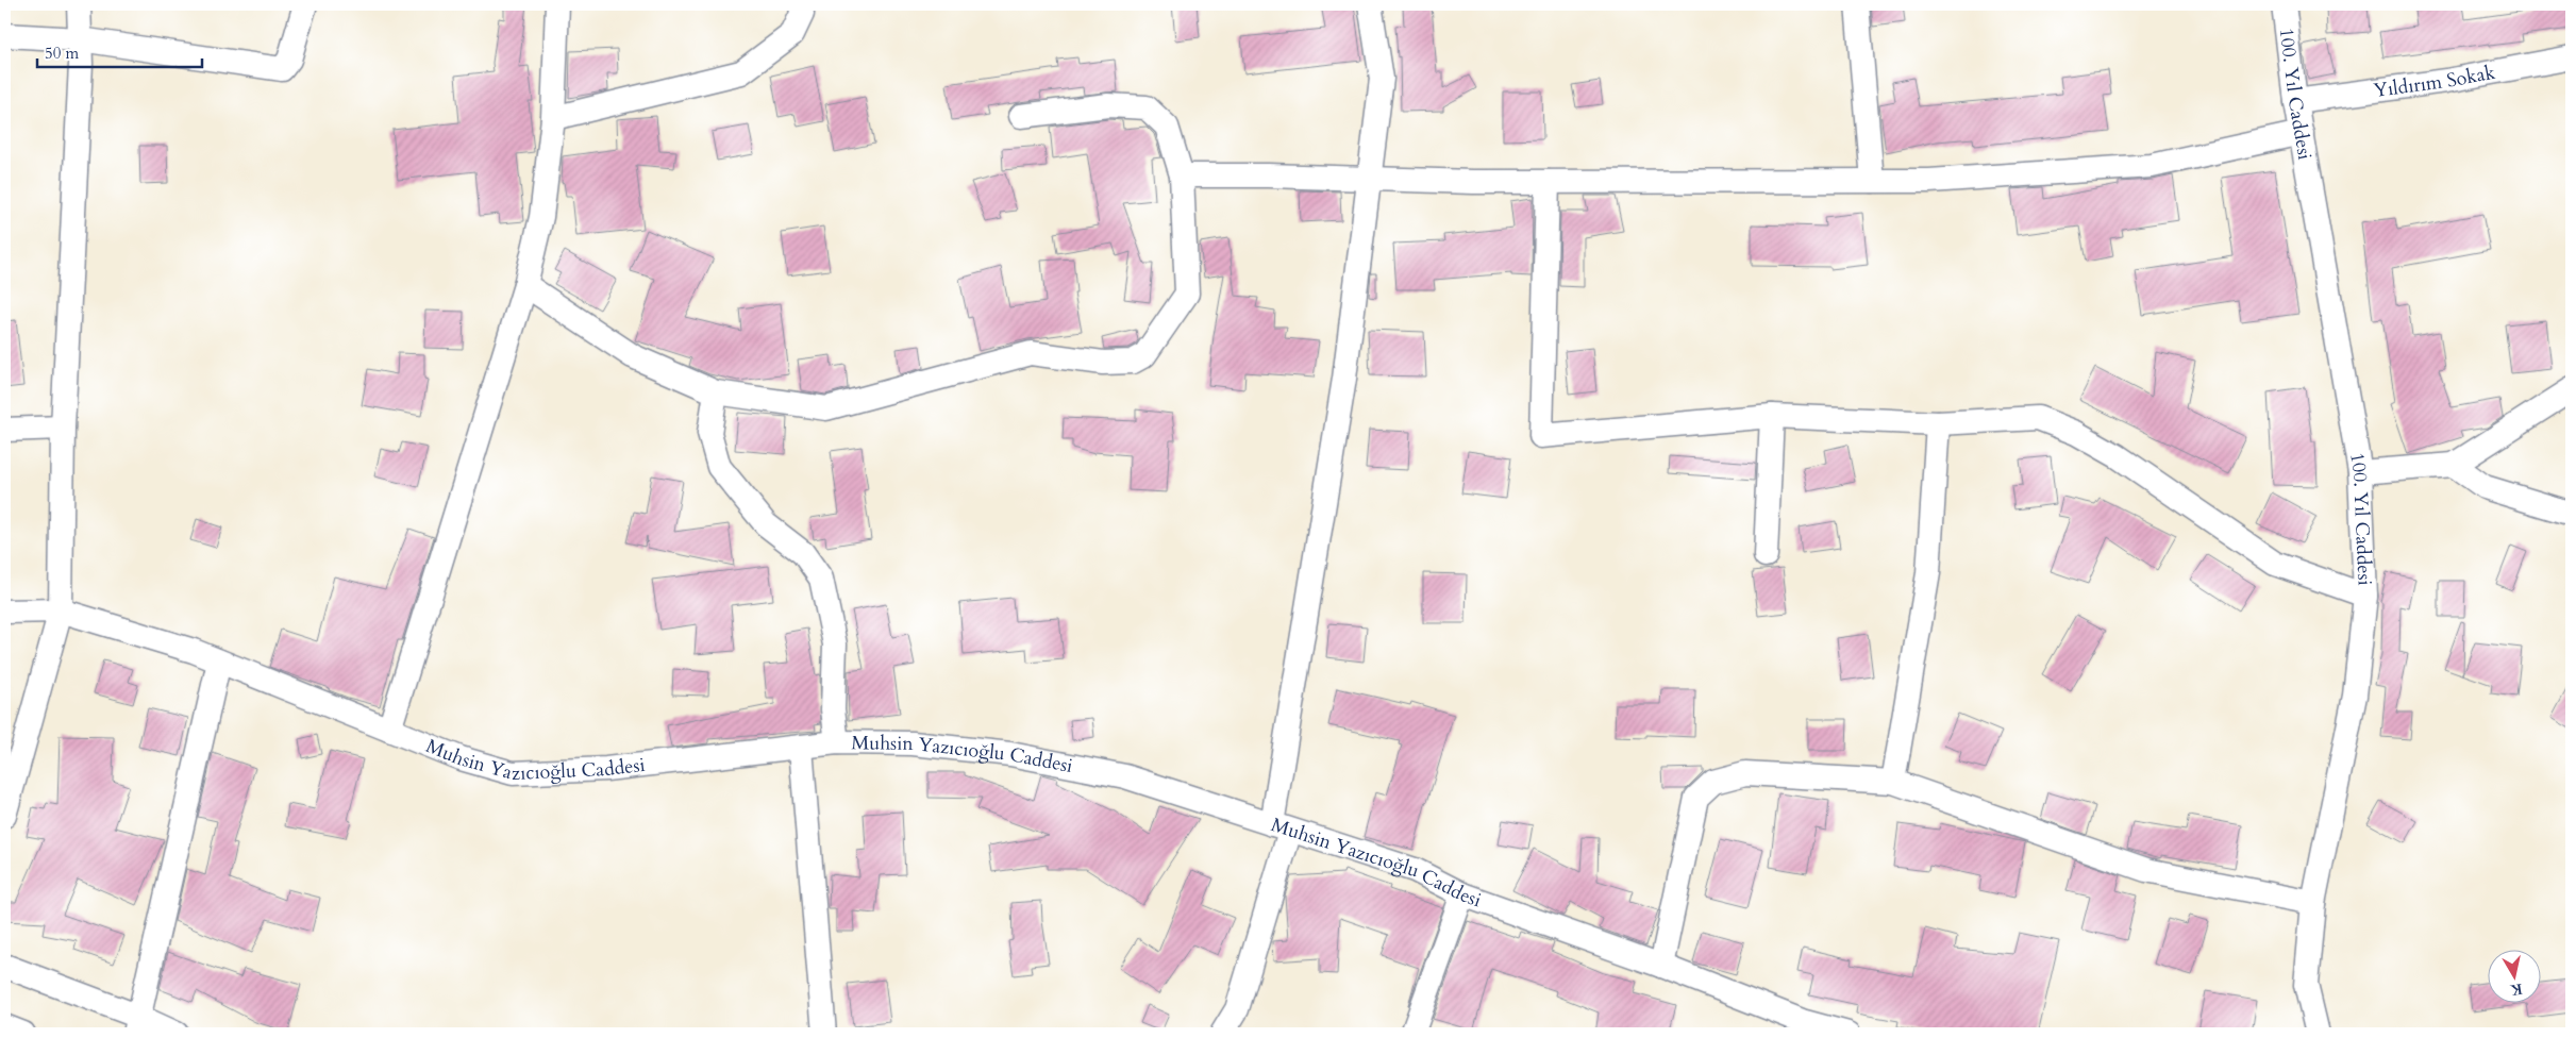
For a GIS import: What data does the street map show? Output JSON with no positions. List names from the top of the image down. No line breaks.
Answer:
{"streets":{"street":["Yıldırım Sokak","100. Yıl Caddesi","Muhsin Yazıcıoğlu Caddesi"]},"crossings":[["Yıldırım Sokak","100. Yıl Caddesi"]],"scale_bar":"50 m","north":"bottom"}
